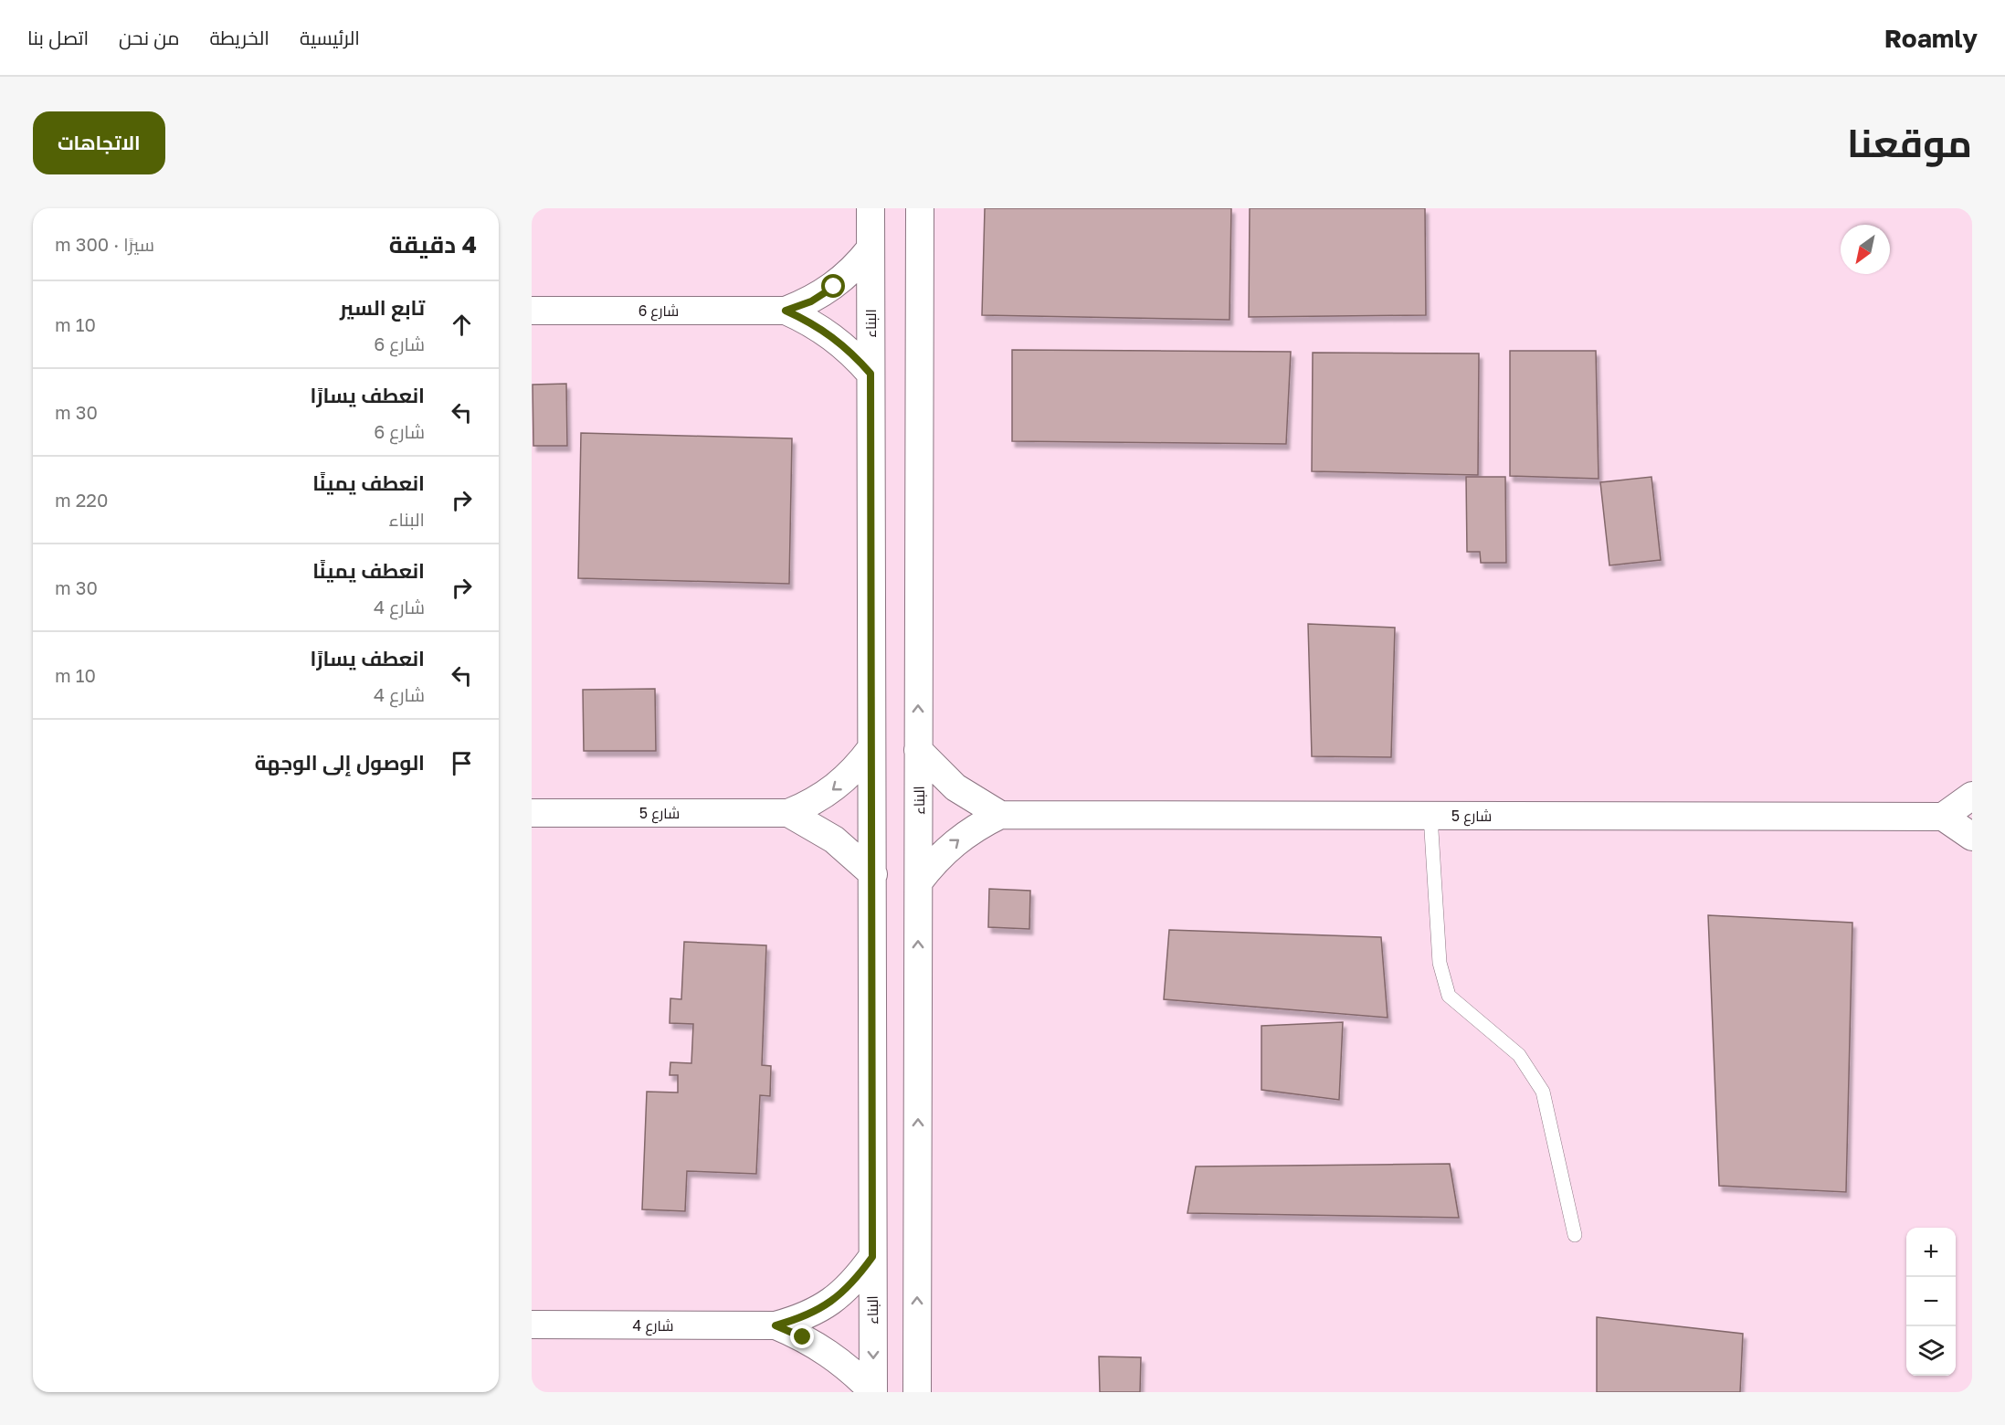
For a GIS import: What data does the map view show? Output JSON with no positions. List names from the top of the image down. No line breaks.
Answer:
{"streets":{"street":["شارع 6","البناء","شارع 5","شارع 4"]},"crossings":[["شارع 6","البناء"],["البناء","شارع 5"],["البناء","شارع 4"]],"north":"bottom left","page":{"header":"Roamly","nav":["الرئيسية","الخريطة","من نحن","اتصل بنا"],"title":"موقعنا","buttons":"الاتجاهات","heading":["4 دقيقة","سيرًا · 300 m"],"list":[["تابع السير","شارع 6","10 m"],["انعطف يسارًا","شارع 6","30 m"],["انعطف يمينًا","البناء","220 m"],["انعطف يمينًا","شارع 4","30 m"],["انعطف يسارًا","شارع 4","10 m"],"الوصول إلى الوجهة"],"map_buttons":["+","−"]}}
